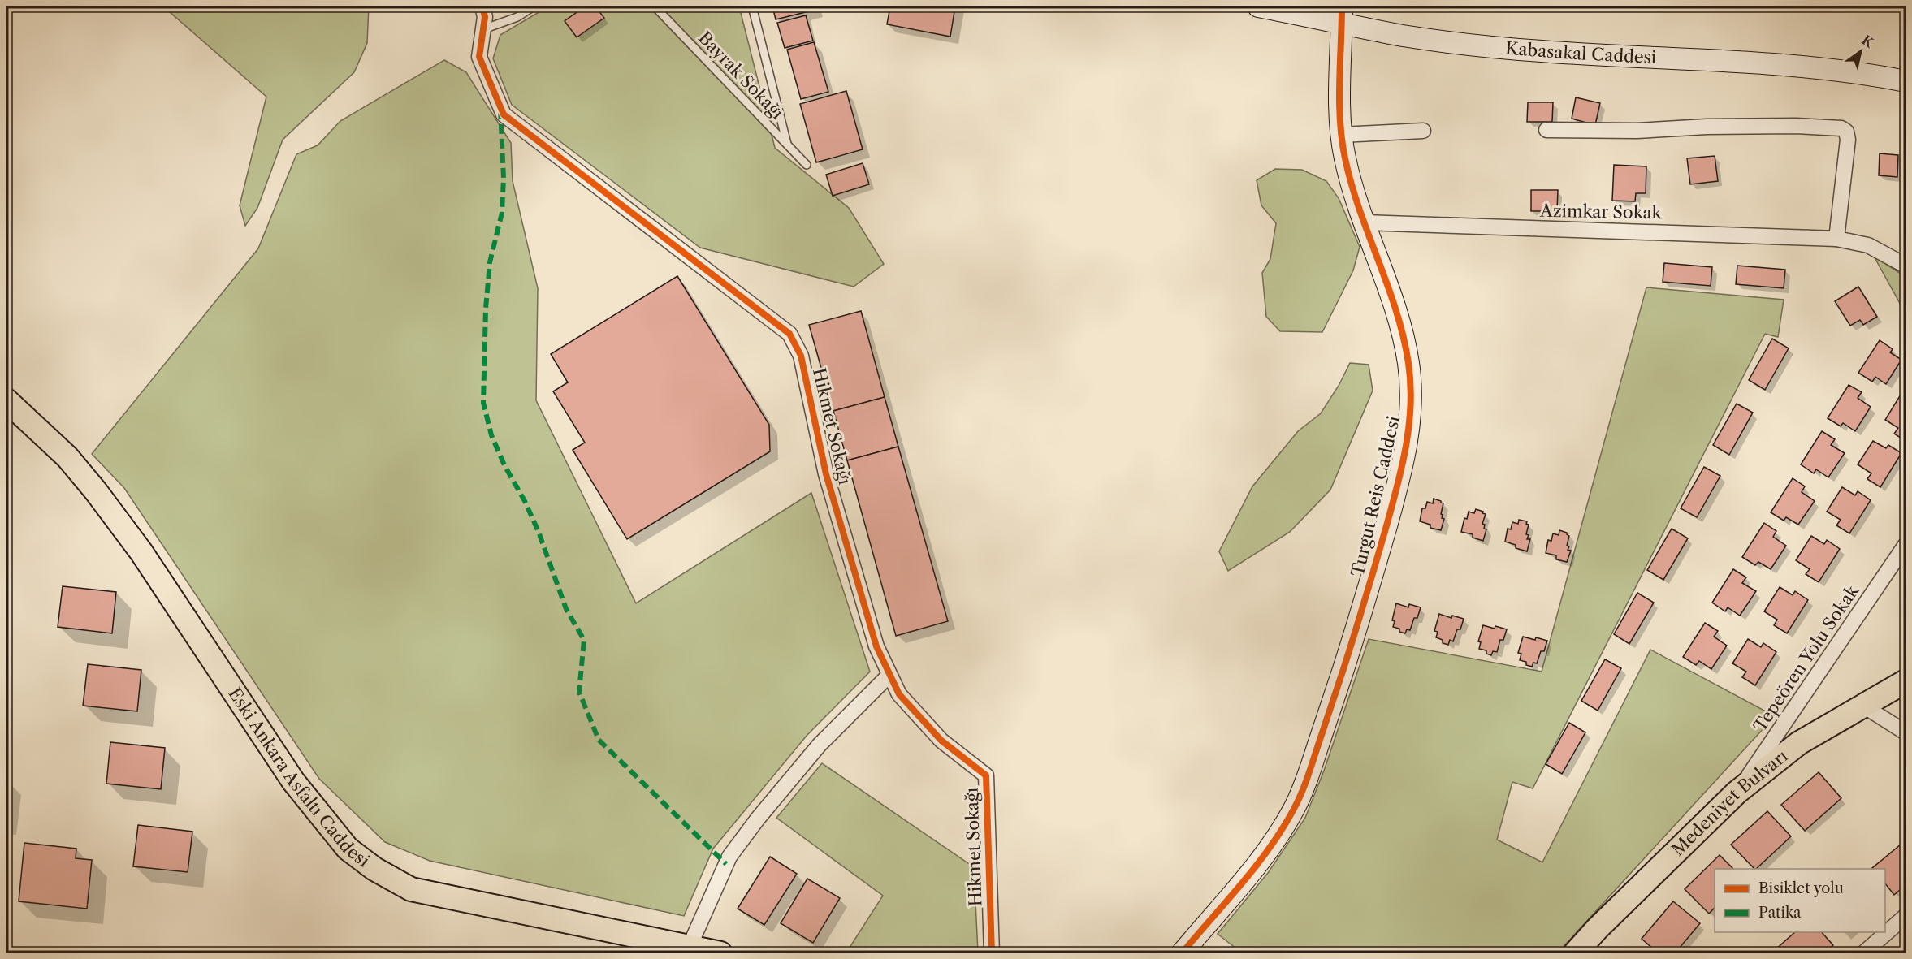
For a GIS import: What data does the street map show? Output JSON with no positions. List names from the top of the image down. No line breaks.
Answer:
{"streets":{"main road":["Eski Ankara Asfaltı Caddesi","Medeniyet Bulvarı"],"street":["Kabasakal Caddesi","Azimkar Sokak","Hikmet Sokağı","Turgut Reis Caddesi","Tepeören Yolu Sokak"],"lane":["Bayrak Sokağı"]},"crossings":[["Kabasakal Caddesi","Turgut Reis Caddesi"],["Azimkar Sokak","Turgut Reis Caddesi"],["Tepeören Yolu Sokak","Medeniyet Bulvarı"]],"legend":["Bisiklet yolu","Patika"],"north":"top right"}
